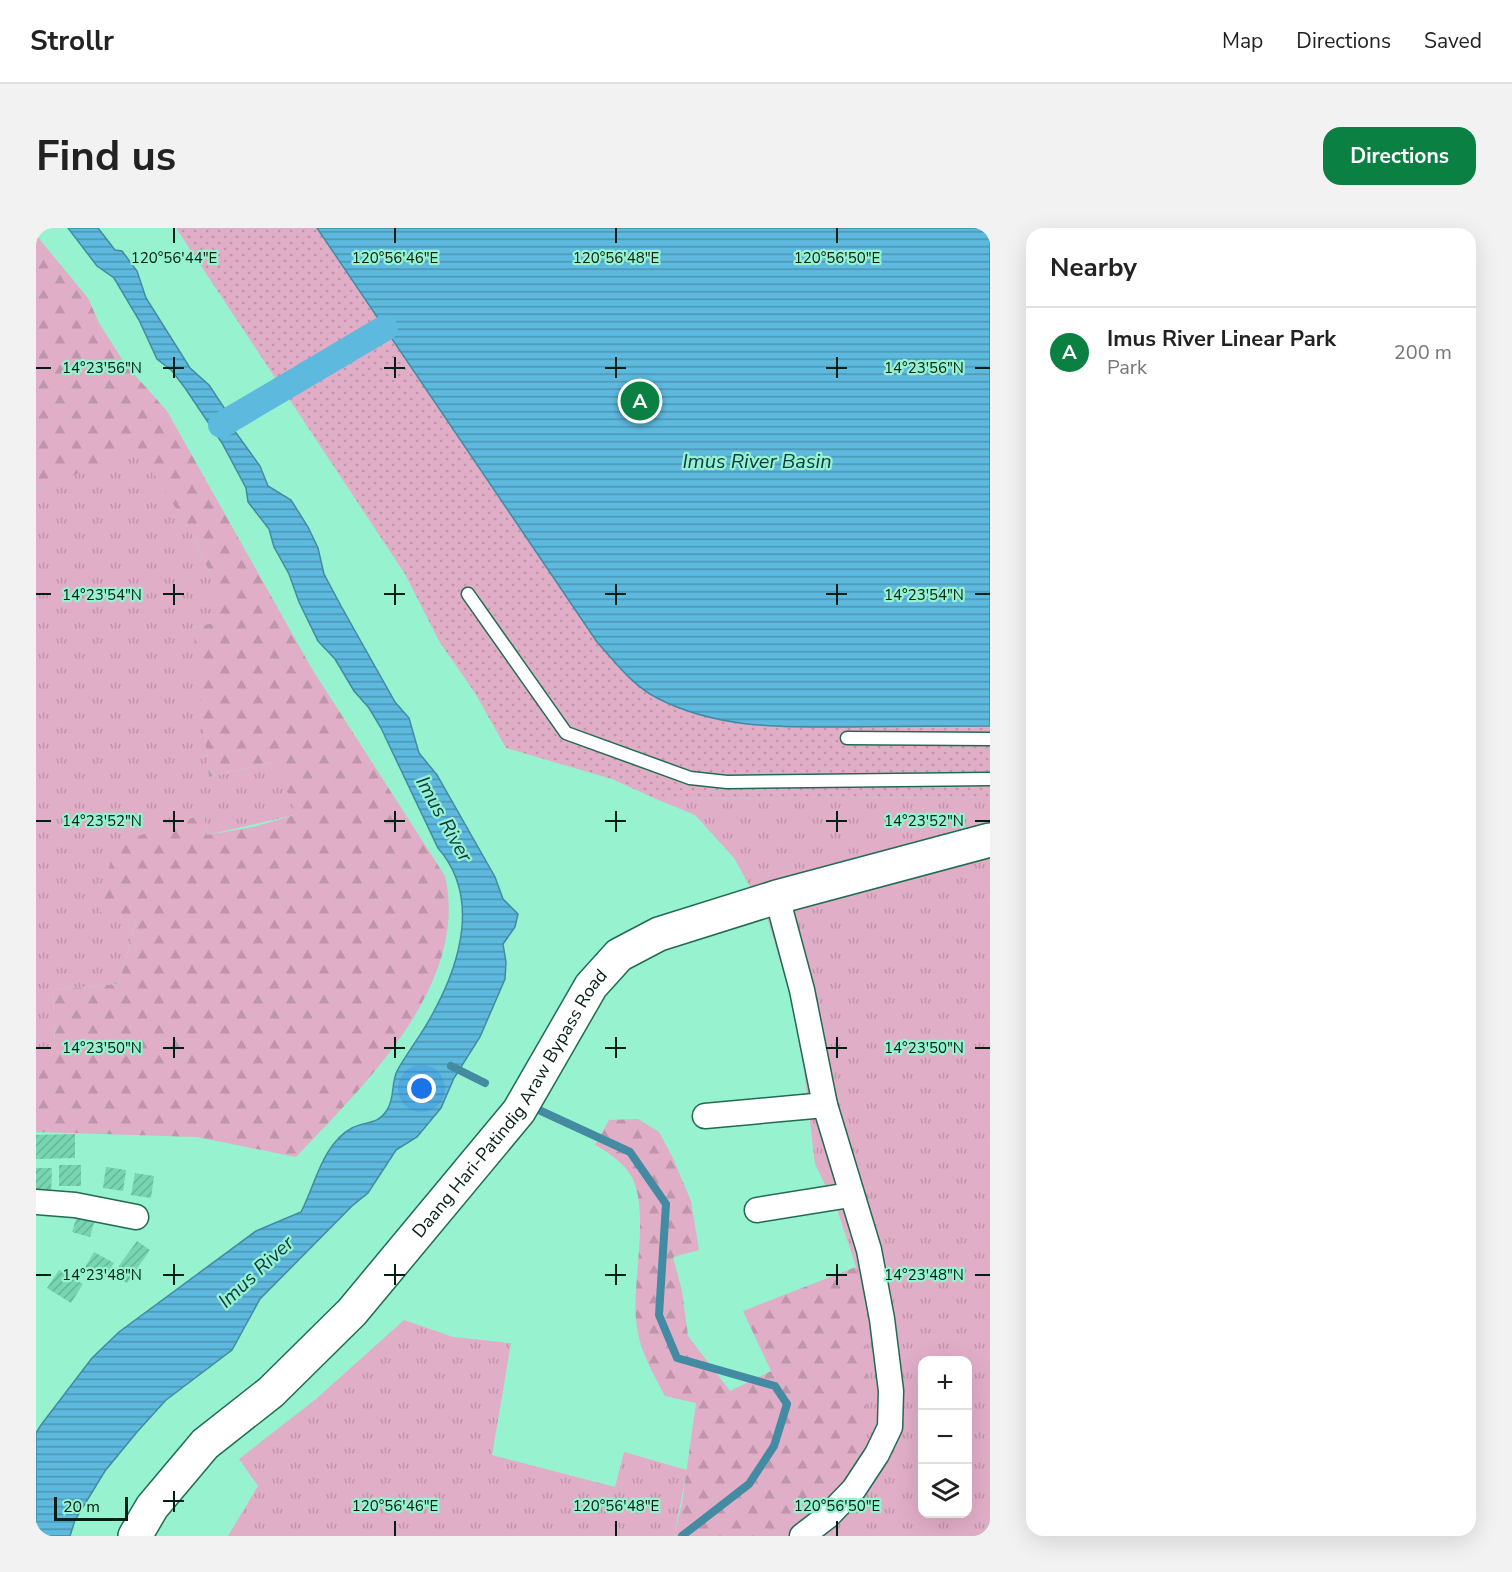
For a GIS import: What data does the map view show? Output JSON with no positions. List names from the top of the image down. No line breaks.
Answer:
{"streets":{"main road":["Daang Hari-Patindig Araw Bypass Road"]},"water":["Imus River Basin","Imus River"],"scale_bar":"20 m","page":{"header":"Strollr","nav":["Map","Directions","Saved"],"buttons":"Directions","title":"Find us","heading":"Nearby","list":[{"mark":"A","name":"Imus River Linear Park","note":"Park","value":"200 m"}],"pins":"A","map_buttons":["+","−"],"scale":"20 m"},"coordinates":["120°56'44\"E","120°56'46\"E","120°56'48\"E","120°56'50\"E","14°23'56\"N","14°23'54\"N","14°23'52\"N","14°23'50\"N","14°23'48\"N"]}
